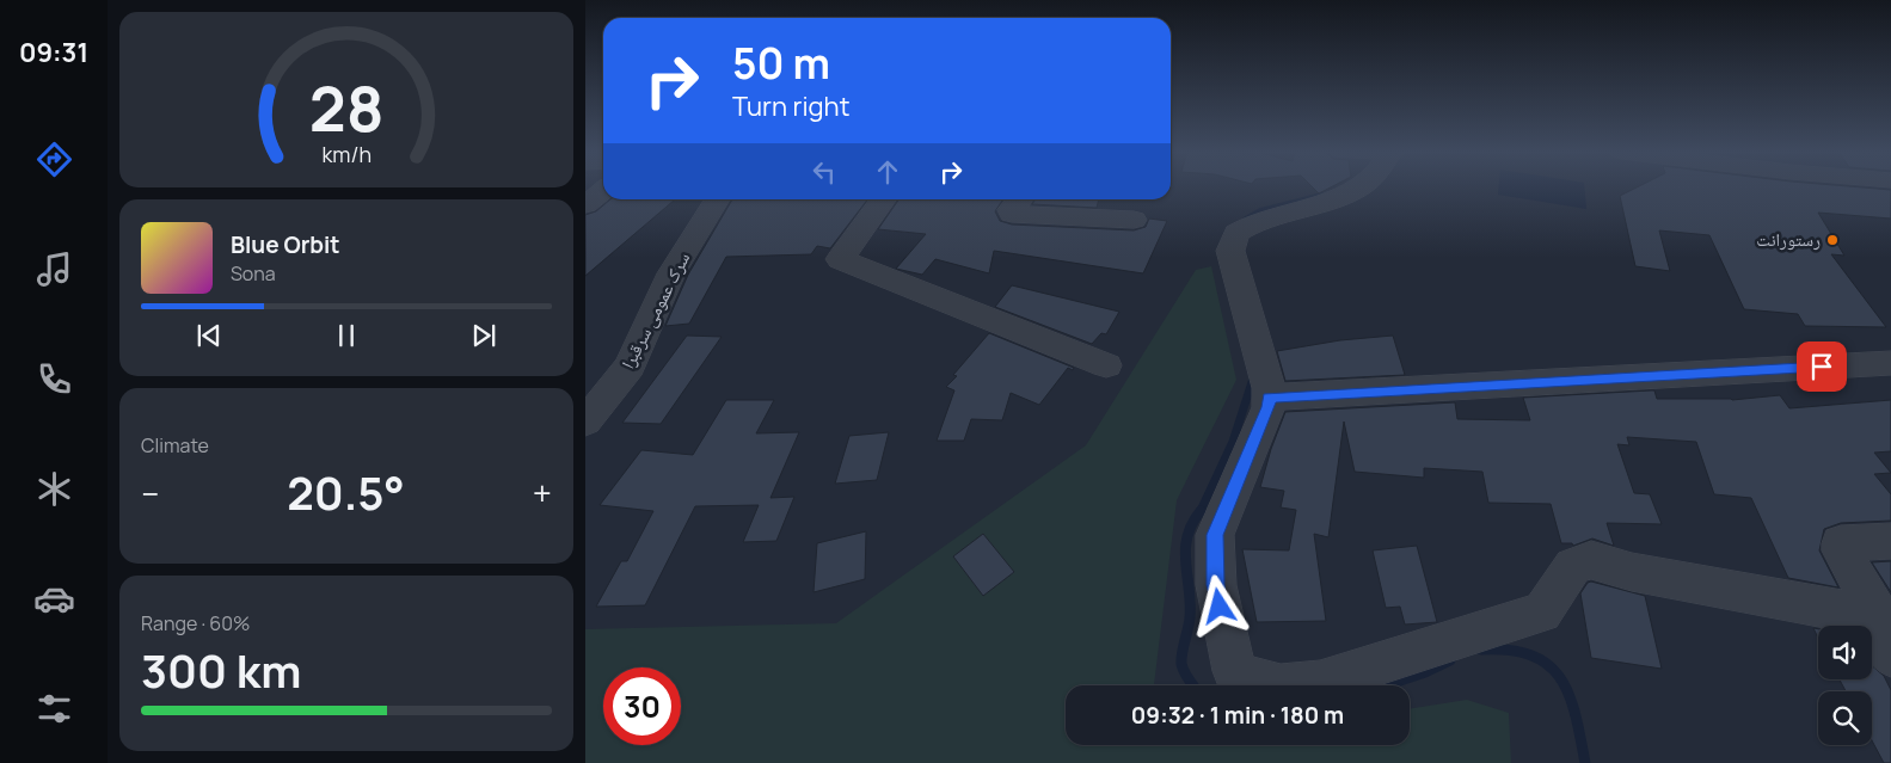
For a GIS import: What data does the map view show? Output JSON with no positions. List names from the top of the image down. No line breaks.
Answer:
{"streets":{"street":["سرک عمومی سرقبرا"]},"places":["رستورانت"],"page":{"tabs":"09:31","turn":["50 m","Turn right"],"song":["Blue Orbit","Sona"],"tile":["Climate",["Range · 60%","300 km"]],"heat":["−","20.5°","+"],"limit":"30","trip":"09:32 · 1 min · 180 m","gauge":["28","km/h"]}}
